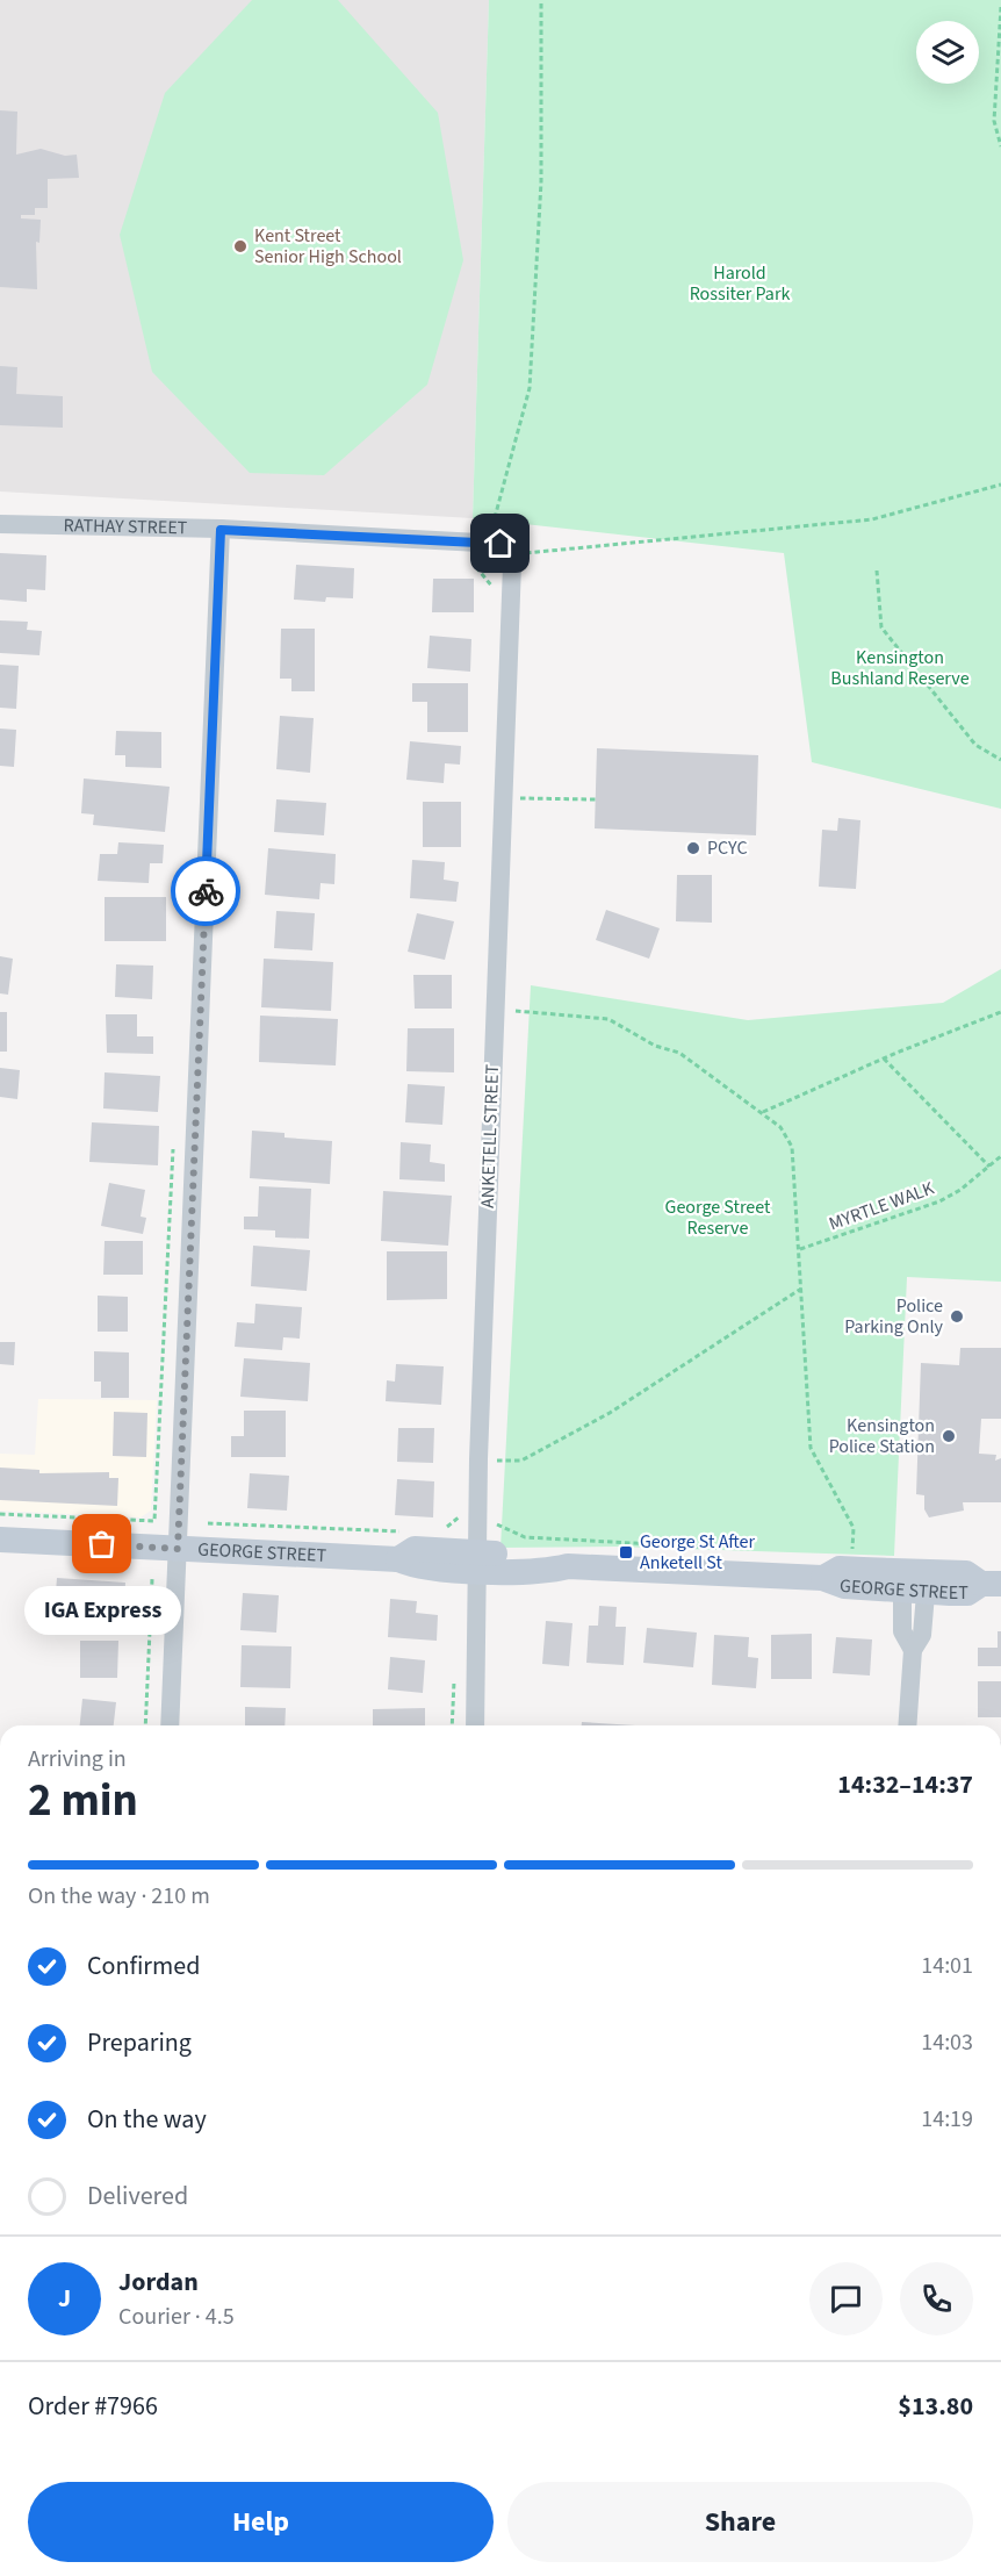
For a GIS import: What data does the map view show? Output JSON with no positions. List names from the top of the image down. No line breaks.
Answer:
{"streets":{"main road":["GEORGE STREET"],"street":["RATHAY STREET","ANKETELL STREET"],"path":["MYRTLE WALK"]},"crossings":[["RATHAY STREET","ANKETELL STREET"],["ANKETELL STREET","GEORGE STREET"]],"parks":["Harold Rossiter Park","Kensington Bushland Reserve","George Street Reserve"],"places":{"other":["Kent Street Senior High School","PCYC","Police Parking Only","Kensington Police Station","IGA Express"],"transit":["George St After Anketell St"]},"page":{"bubble":"IGA Express","heading":["2 min","Arriving in","14:32–14:37"],"panel":["Jordan","Courier · 4.5","Order #7966","$13.80"],"bar":"On the way · 210 m","list":[["Confirmed","14:01"],["Preparing","14:03"],["On the way","14:19"],"Delivered"],"round":"J","buttons":["Help","Share"]}}
